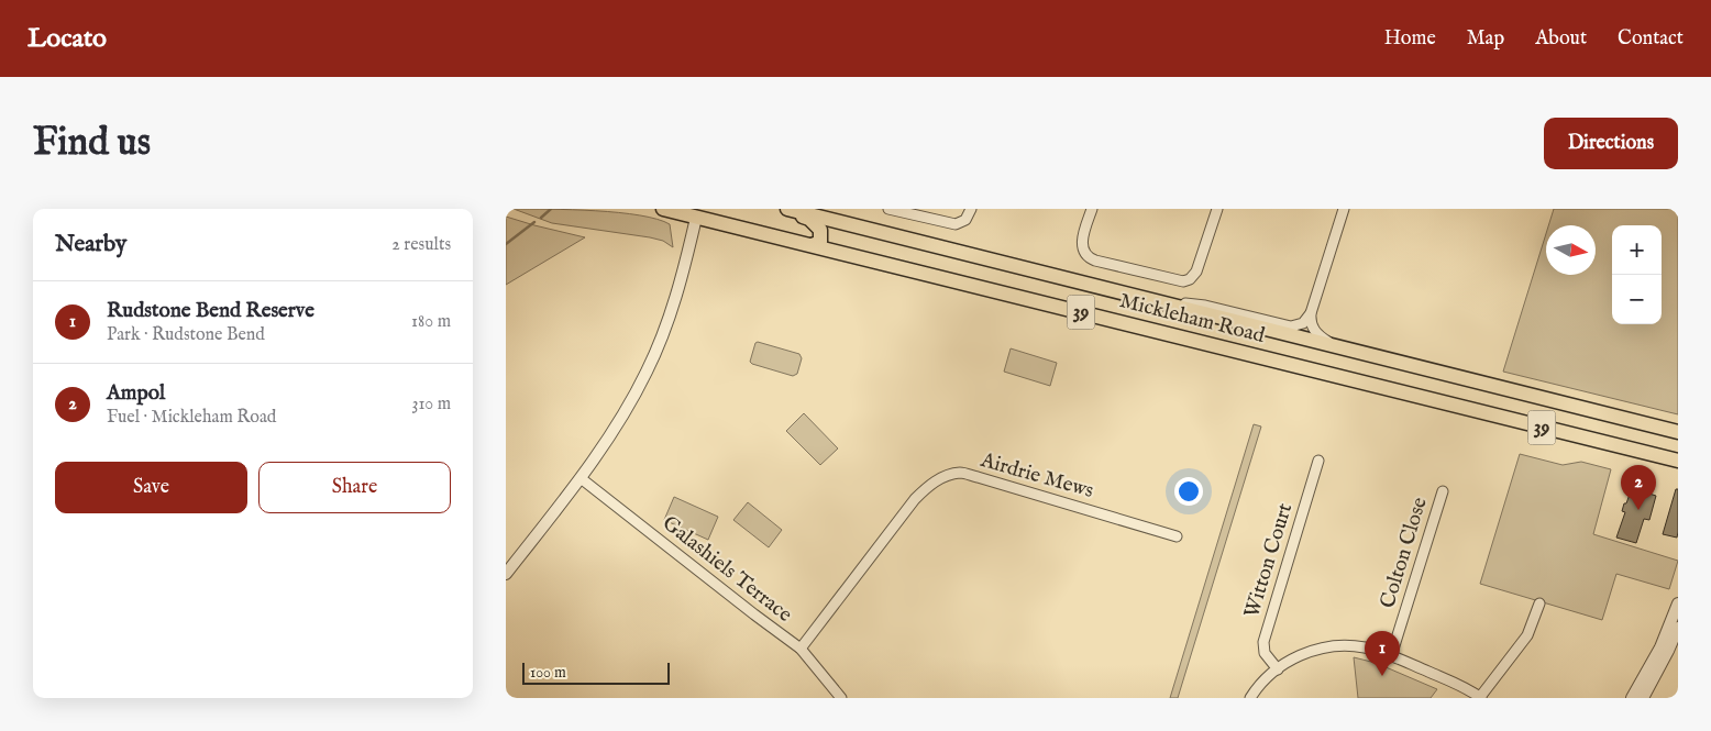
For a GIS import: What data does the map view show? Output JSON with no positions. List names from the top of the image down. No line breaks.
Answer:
{"streets":{"main road":["39","Mickleham Road"],"street":["Airdrie Mews","Colton Close","Witton Court","Galashiels Terrace"]},"crossings":[["Airdrie Mews","Galashiels Terrace"]],"scale_bar":"100 m","north":"right","page":{"header":"Locato","nav":["Home","Map","About","Contact"],"buttons":["Directions",["Save","Share"]],"title":"Find us","heading":["Nearby","2 results"],"map_buttons":["+","−"],"list":[{"mark":"1","name":"Rudstone Bend Reserve","note":"Park · Rudstone Bend","value":"180 m"},{"mark":"2","name":"Ampol","note":"Fuel · Mickleham Road","value":"310 m"}],"pins":["2","1"],"scale":"100 m"}}
